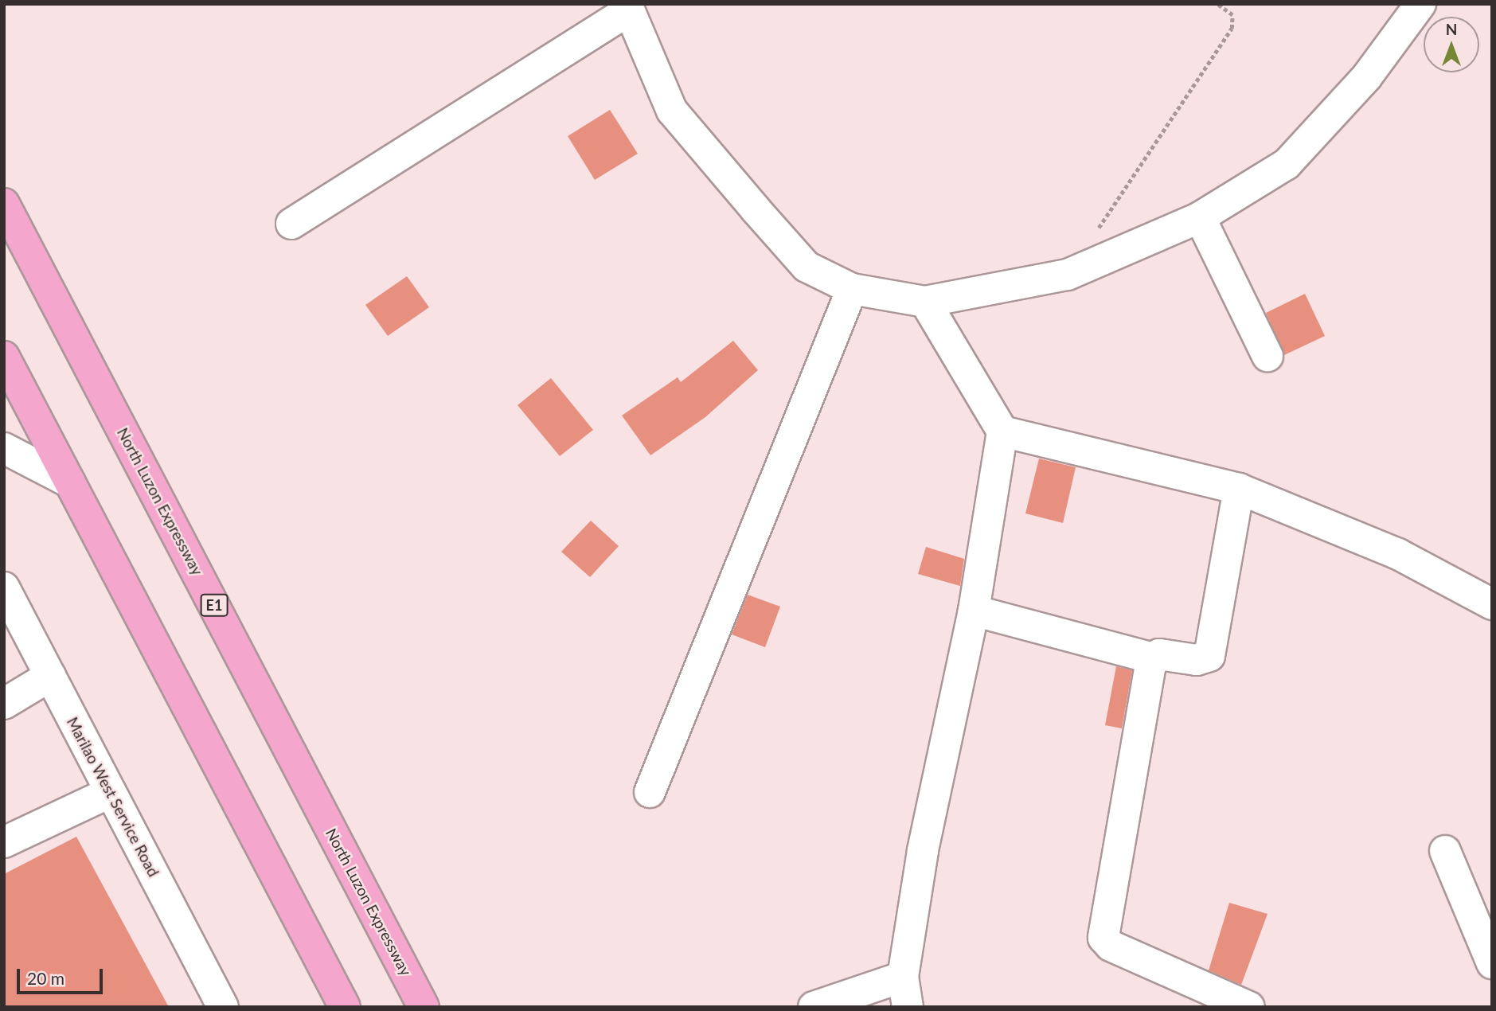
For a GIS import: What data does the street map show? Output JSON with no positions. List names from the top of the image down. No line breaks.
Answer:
{"streets":{"highway":["North Luzon Expressway","E1"],"street":["Marilao West Service Road"]},"scale_bar":"20 m","north":"top"}
